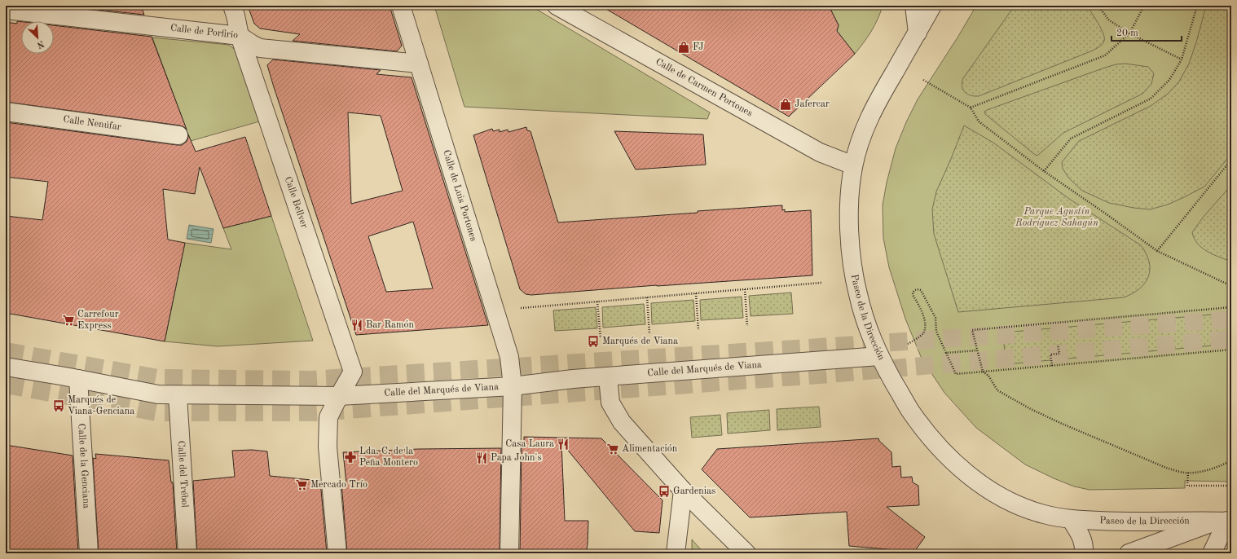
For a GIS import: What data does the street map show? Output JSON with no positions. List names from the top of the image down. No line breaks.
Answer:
{"streets":{"street":["Calle de Porfirio","Calle de Carmen Portones","Calle Nenúfar","Calle de Luis Portones","Calle Bellver","Paseo de la Dirección","Calle del Marqués de Viana","Calle de la Genciana","Calle del Trébol"]},"crossings":[["Calle de Porfirio","Calle de Luis Portones"],["Calle de Porfirio","Calle Bellver"],["Calle de Carmen Portones","Paseo de la Dirección"],["Calle de Luis Portones","Calle del Marqués de Viana"],["Calle Bellver","Calle del Marqués de Viana"],["Paseo de la Dirección","Calle del Marqués de Viana"],["Calle del Marqués de Viana","Calle de la Genciana"],["Calle del Marqués de Viana","Calle del Trébol"]],"parks":["Parque Agustín Rodríguez Sahagún"],"places":{"shop":["FJ","Jafercar"],"supermarket":["Carrefour Express","Alimentación","Mercado Trío"],"restaurant":["Bar Ramón","Casa Laura","Papa John's"],"bus stop":["Marqués de Viana","Marqués de Viana-Genciana","Gardenias"],"pharmacy":["Lda. C. de la Peña Montero"]},"scale_bar":"20 m","north":"bottom right"}
